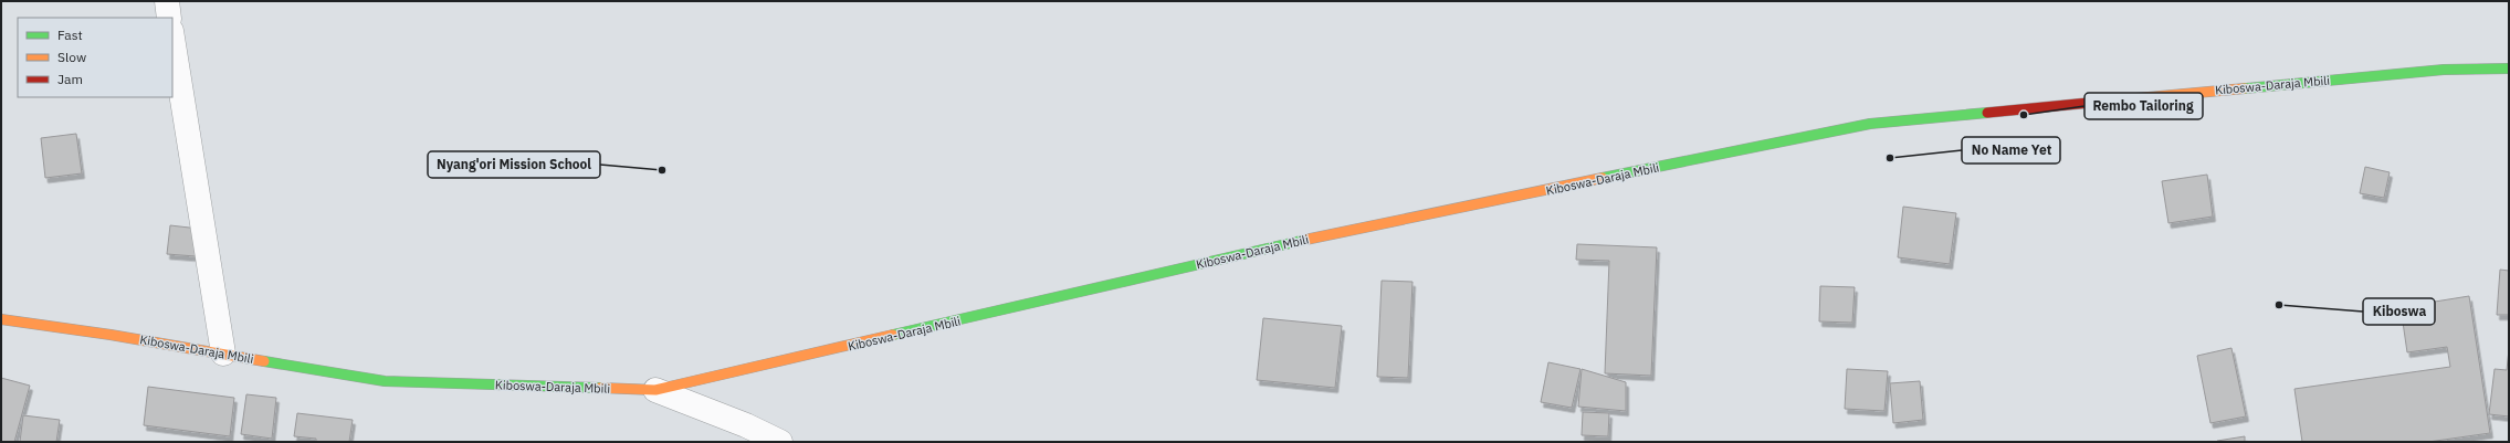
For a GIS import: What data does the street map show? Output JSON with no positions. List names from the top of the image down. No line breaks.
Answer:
{"streets":{"main road":["Kiboswa-Daraja Mbili"]},"places":["Rembo Tailoring","No Name Yet","Nyang'ori Mission School","Kiboswa"],"legend":["Fast","Slow","Jam"]}
